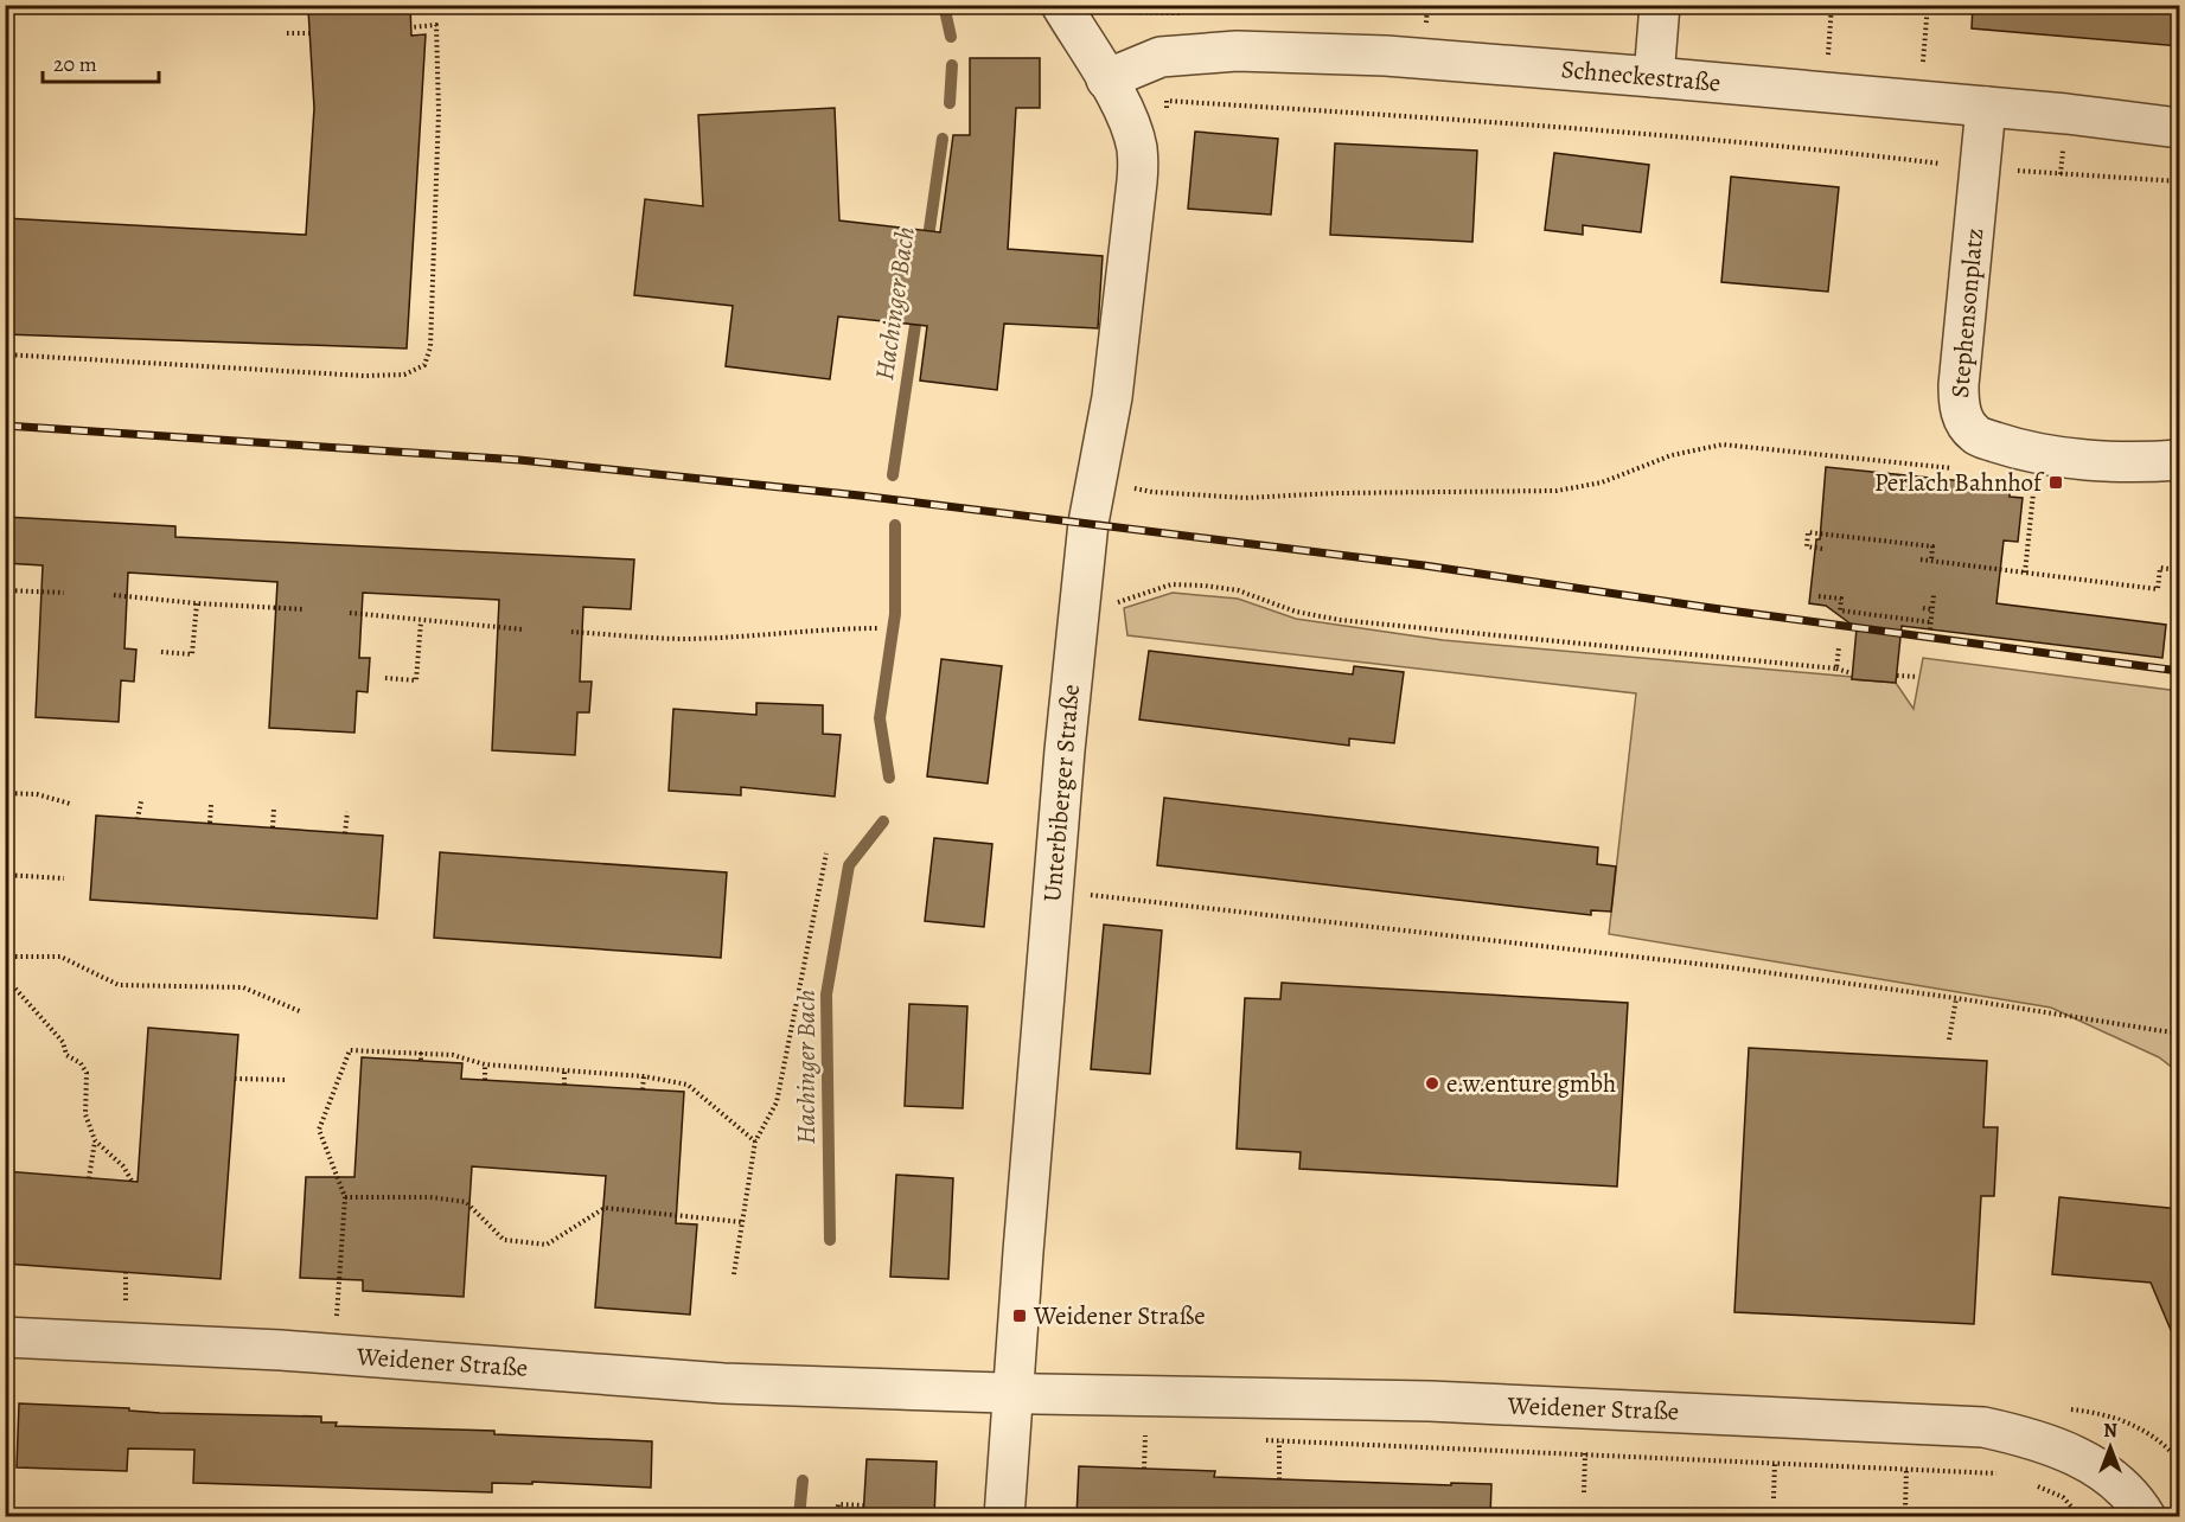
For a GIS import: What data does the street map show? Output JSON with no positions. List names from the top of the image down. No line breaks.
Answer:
{"streets":{"street":["Schneckestraße","Stephensonplatz","Unterbiberger Straße","Weidener Straße"]},"crossings":[["Schneckestraße","Stephensonplatz"],["Schneckestraße","Unterbiberger Straße"],["Unterbiberger Straße","Weidener Straße"]],"water":["Hachinger Bach"],"places":{"transit":["Perlach Bahnhof","Weidener Straße"],"other":["e.w.enture gmbh"]},"scale_bar":"20 m","north":"top"}
